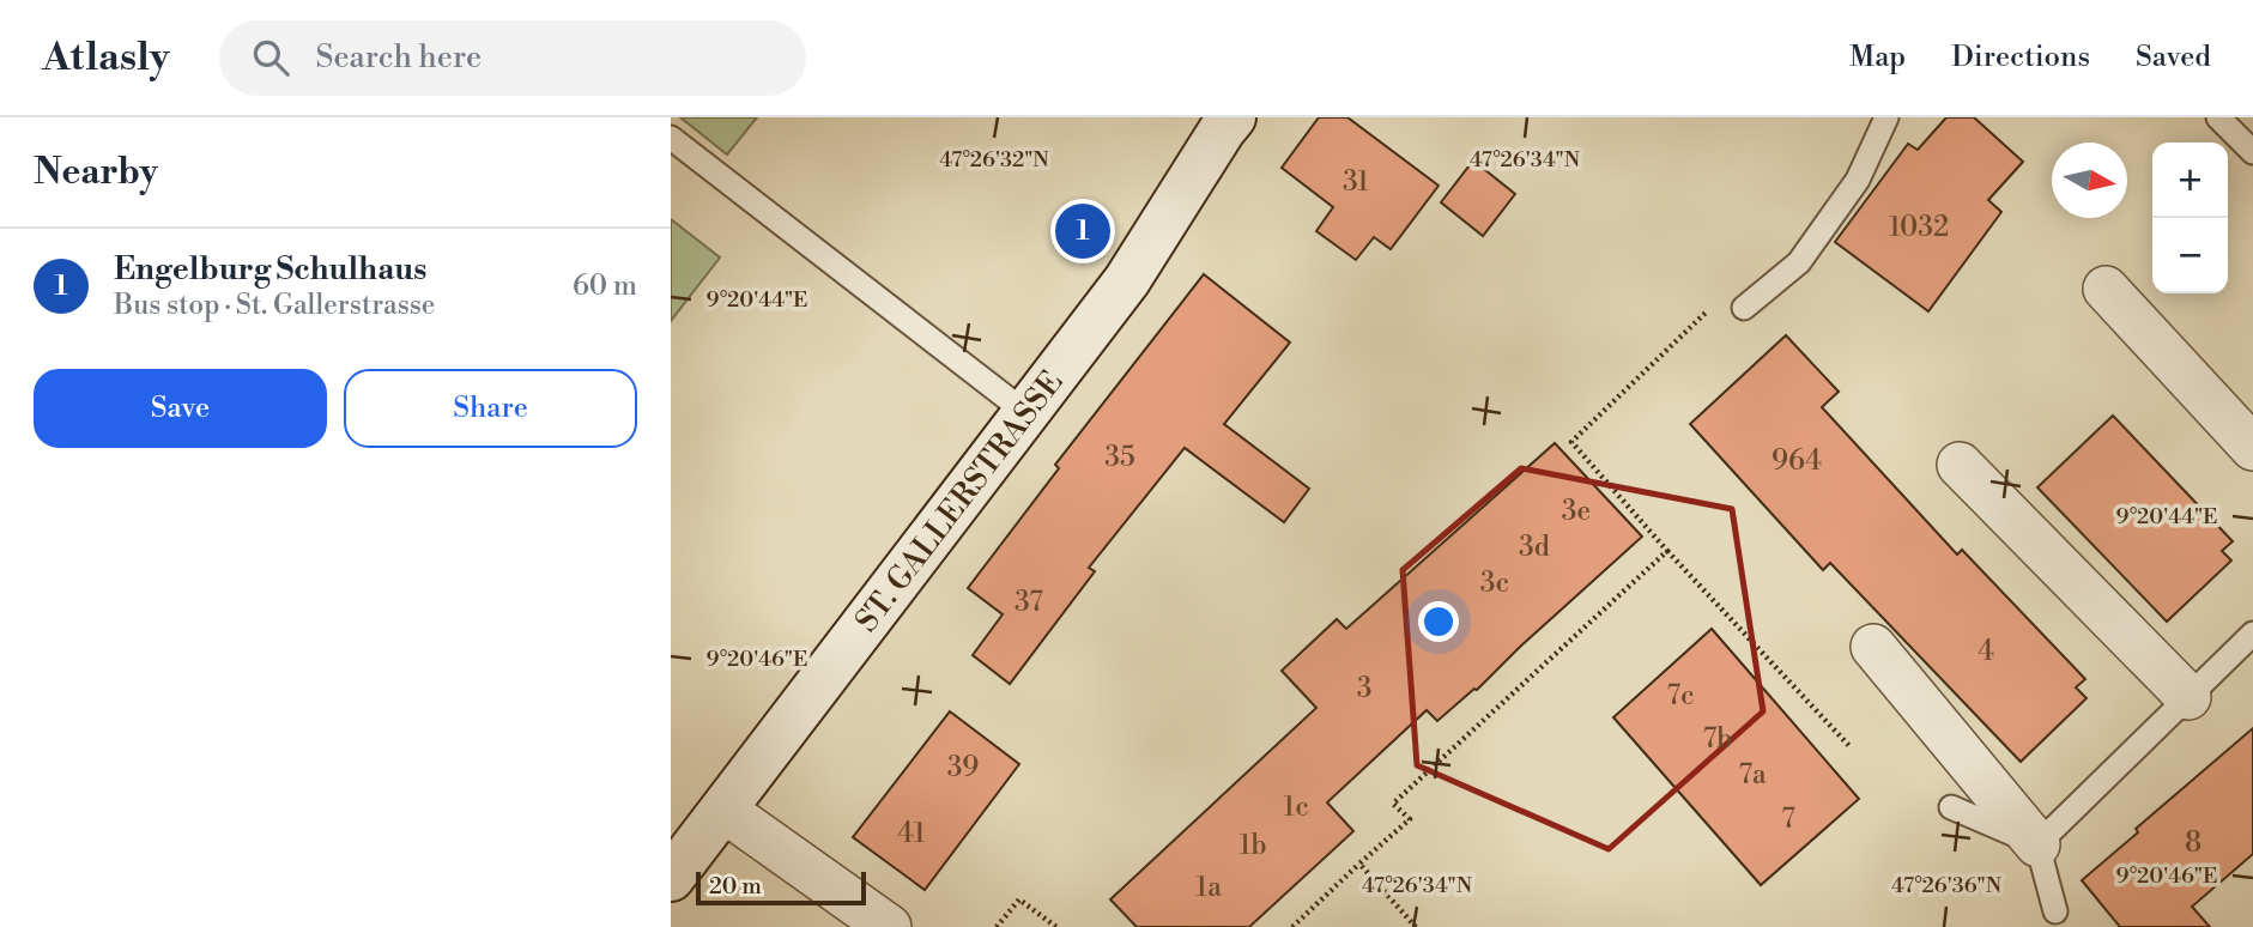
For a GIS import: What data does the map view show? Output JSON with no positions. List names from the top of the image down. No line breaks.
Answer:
{"streets":{"street":["ST. GALLERSTRASSE"]},"house_numbers":["31","1032","35","964","3e","3d","3c","37","4","3","7c","7b","39","7a","1c","7","41","8","1b","1a"],"scale_bar":"20 m","north":"right","page":{"header":"Atlasly","search":"Search here","nav":["Map","Directions","Saved"],"heading":"Nearby","map_buttons":["+","−"],"pins":"1","list":[{"mark":"1","name":"Engelburg Schulhaus","note":"Bus stop · St. Gallerstrasse","value":"60 m"}],"buttons":["Save","Share"],"scale":"20 m"},"coordinates":["47°26'32\"N","47°26'34\"N","9°20'44\"E","9°20'46\"E","47°26'36\"N"]}
